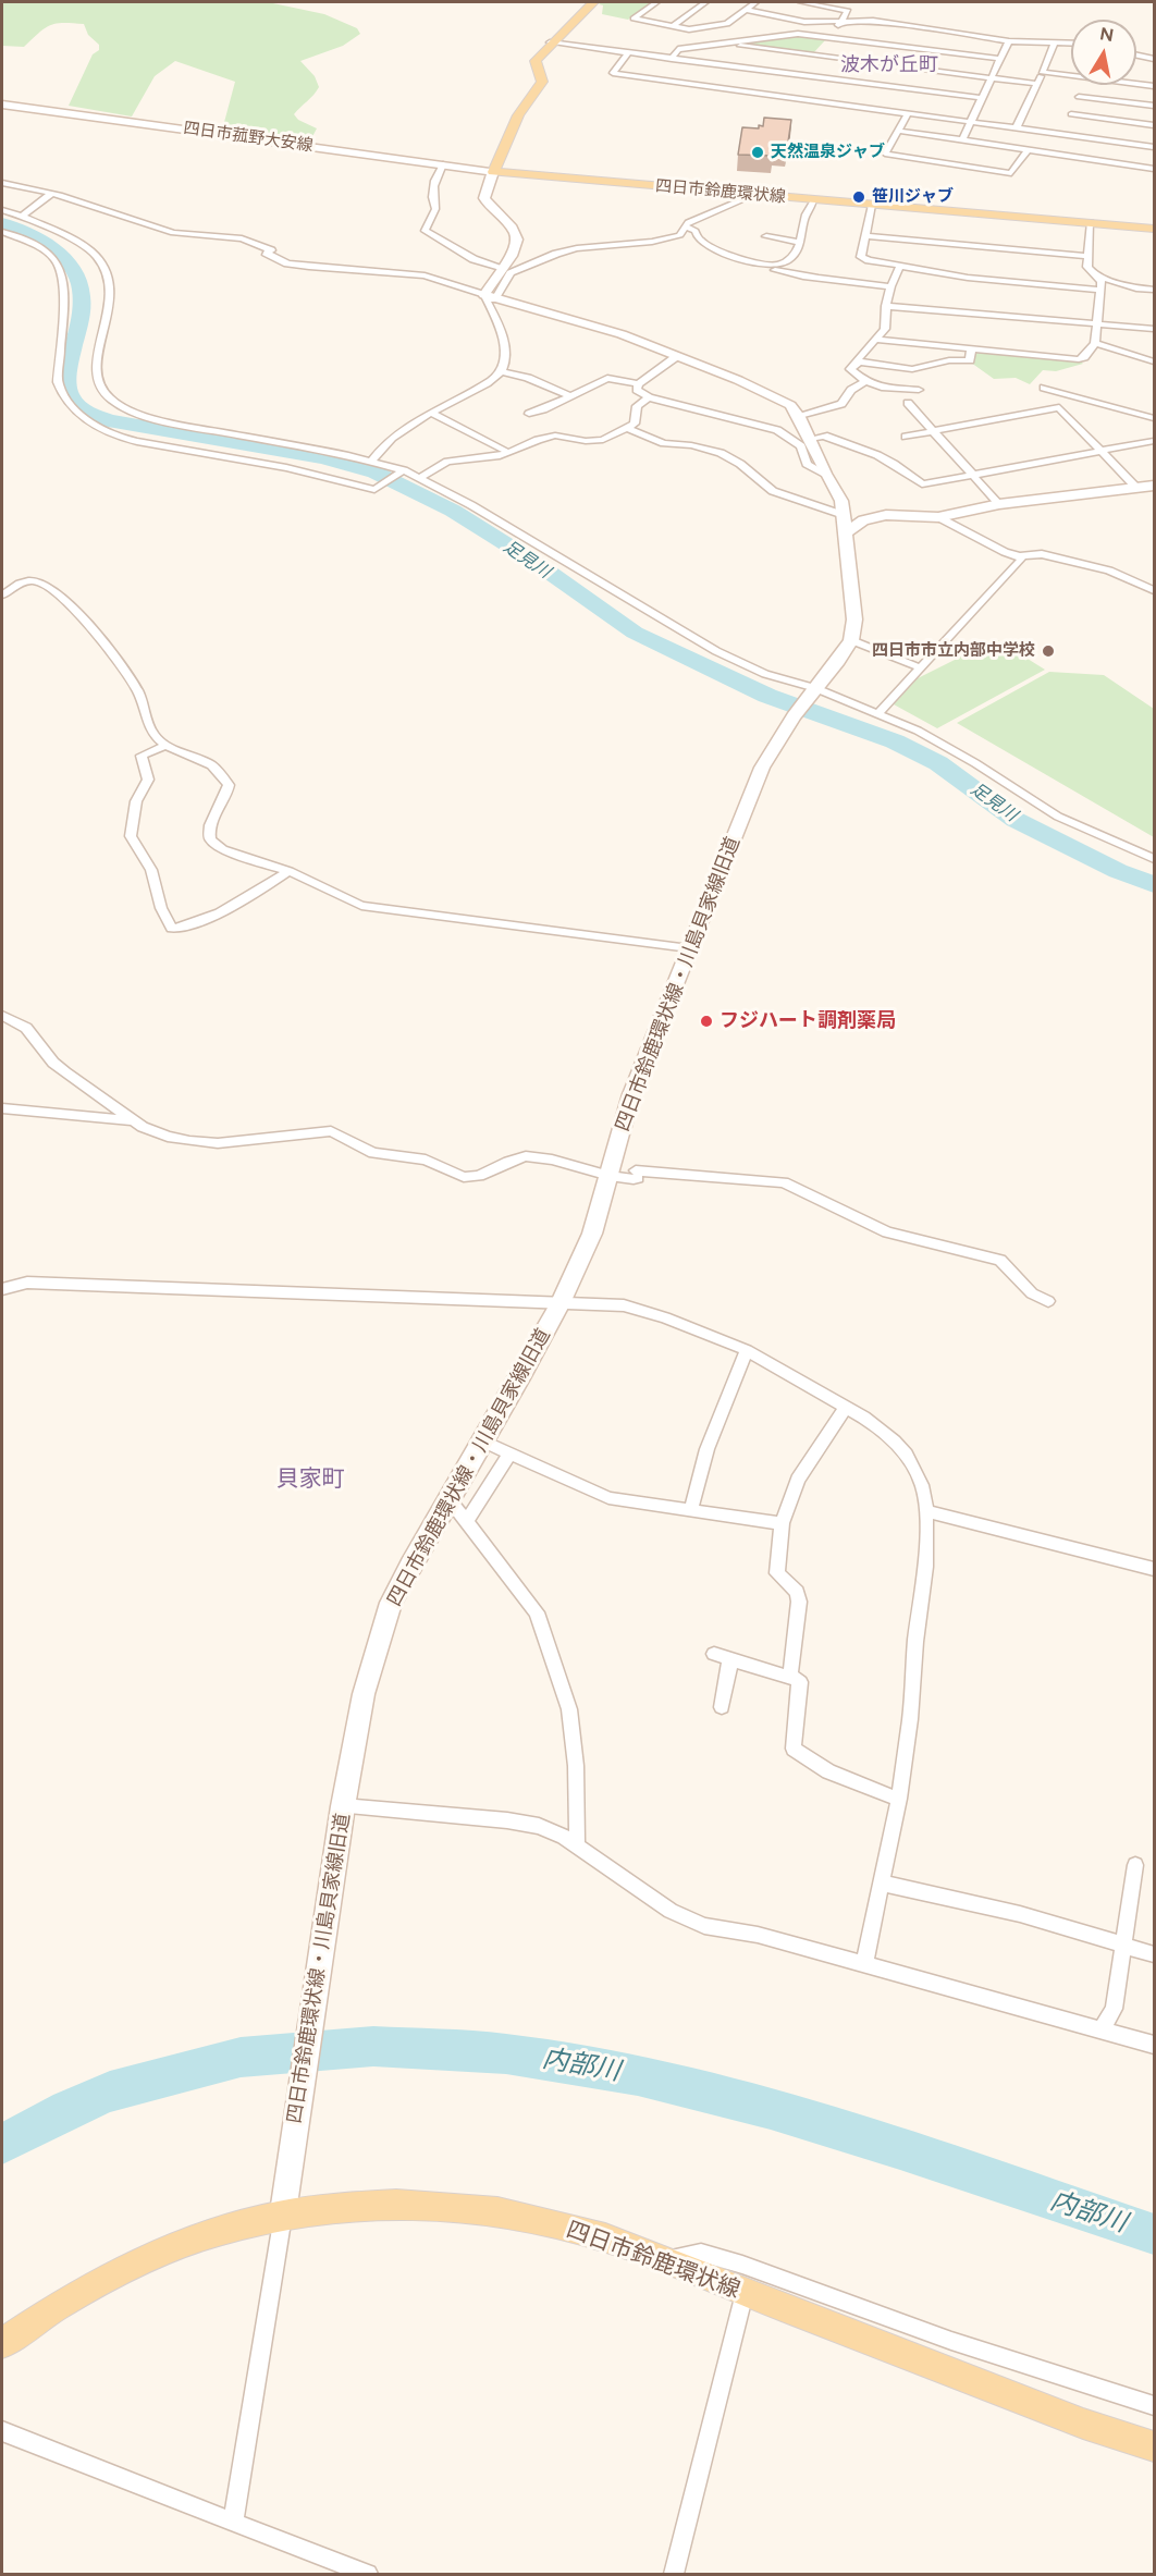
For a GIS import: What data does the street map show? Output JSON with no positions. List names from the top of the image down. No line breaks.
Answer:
{"streets":{"main road":["四日市鈴鹿環状線"],"street":["四日市菰野大安線","四日市鈴鹿環状線・川島貝家線旧道"]},"crossings":[["四日市菰野大安線","四日市鈴鹿環状線"],["四日市鈴鹿環状線","四日市鈴鹿環状線・川島貝家線旧道"]],"districts":["波木が丘町","貝家町"],"water":["足見川","内部川"],"places":["天然温泉ジャブ","笹川ジャブ","四日市市立内部中学校","フジハート調剤薬局"],"north":"top"}
